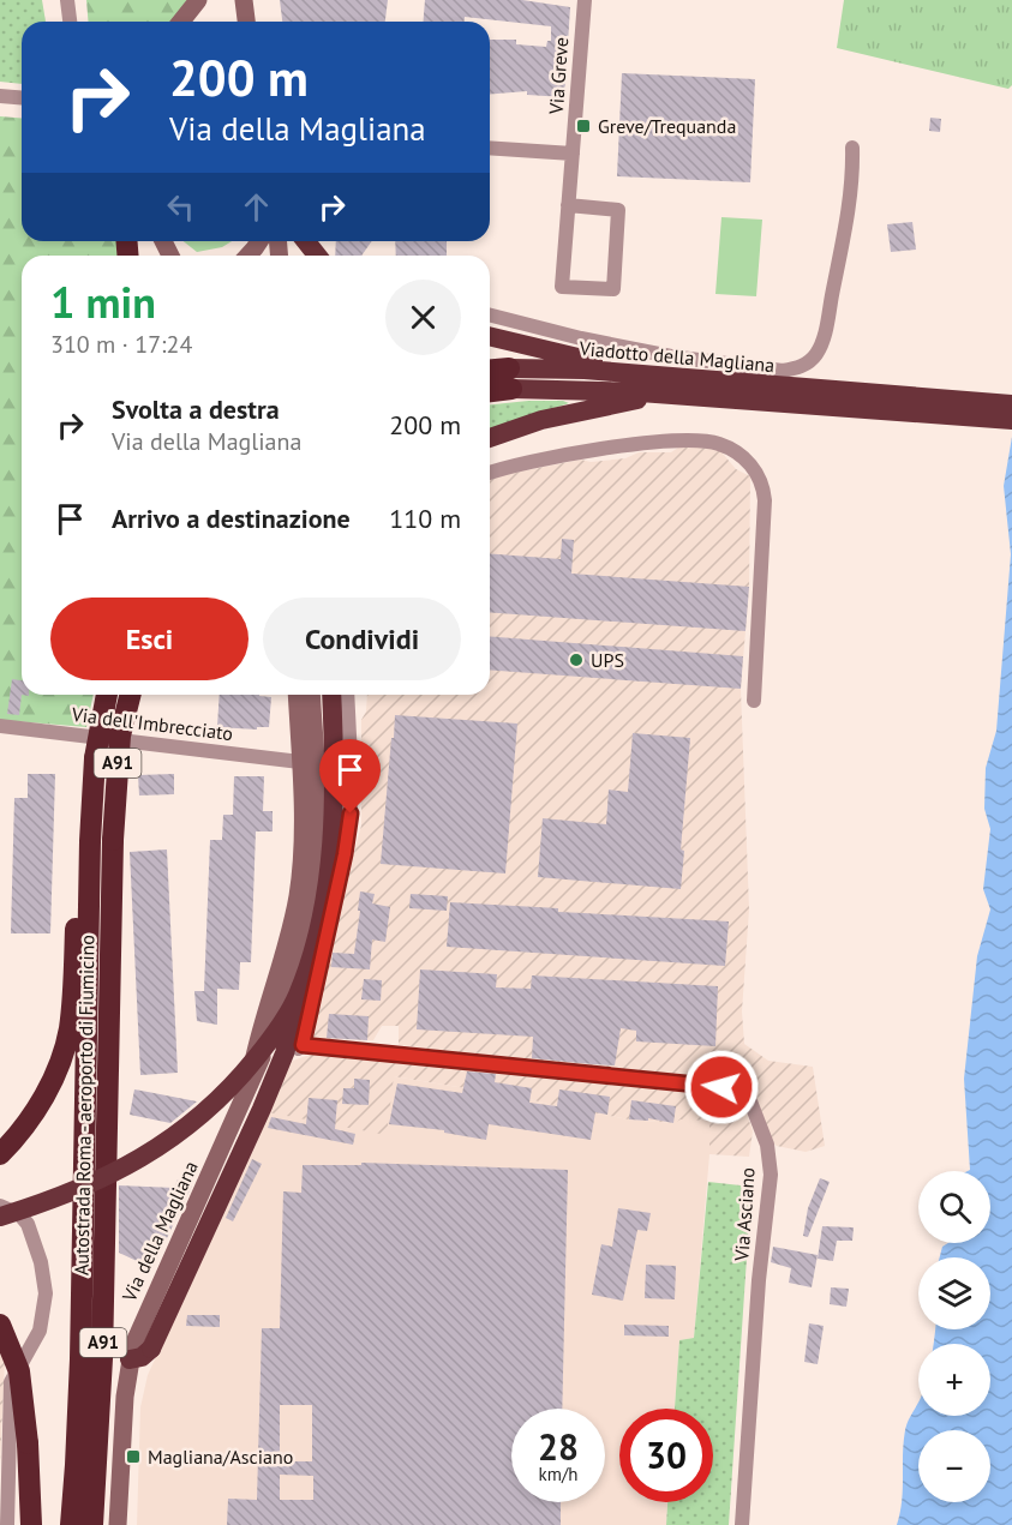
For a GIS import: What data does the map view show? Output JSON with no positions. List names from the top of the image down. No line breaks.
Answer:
{"streets":{"highway":["Viadotto della Magliana","A91","Autostrada Roma - aeroporto di Fiumicino"],"main road":["Via della Magliana"],"street":["Via Greve","Via dell'Imbrecciato","Via Asciano"]},"crossings":[["Via dell'Imbrecciato","Via della Magliana"],["Via Asciano","Via della Magliana"]],"places":{"transit":["Greve/Trequanda","Magliana/Asciano"],"other":["UPS"]},"page":{"turn":["200 m","Via della Magliana"],"heading":["1 min","310 m · 17:24"],"list":[{"name":"Svolta a destra","note":"Via della Magliana","value":"200 m"},{"name":"Arrivo a destinazione","value":"110 m"}],"buttons":["Esci","Condividi"],"map_buttons":["+","−"],"speed":"28 km/h","limit":"30"}}
